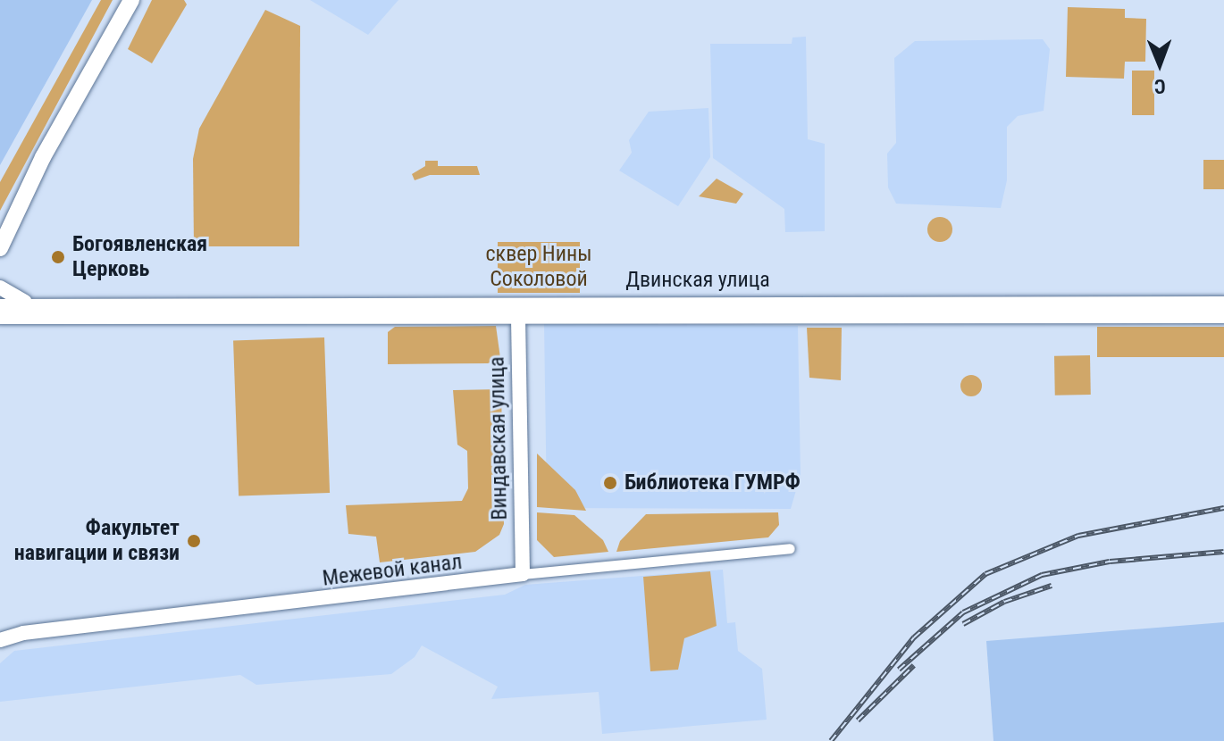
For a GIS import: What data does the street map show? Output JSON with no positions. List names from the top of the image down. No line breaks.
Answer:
{"streets":{"street":["Двинская улица","Виндавская улица","Межевой канал"]},"crossings":[["Двинская улица","Виндавская улица"],["Виндавская улица","Межевой канал"]],"parks":["сквер Нины Соколовой"],"places":["Богоявленская Церковь","Библиотека ГУМРФ","Факультет навигации и связи"],"north":"bottom"}
